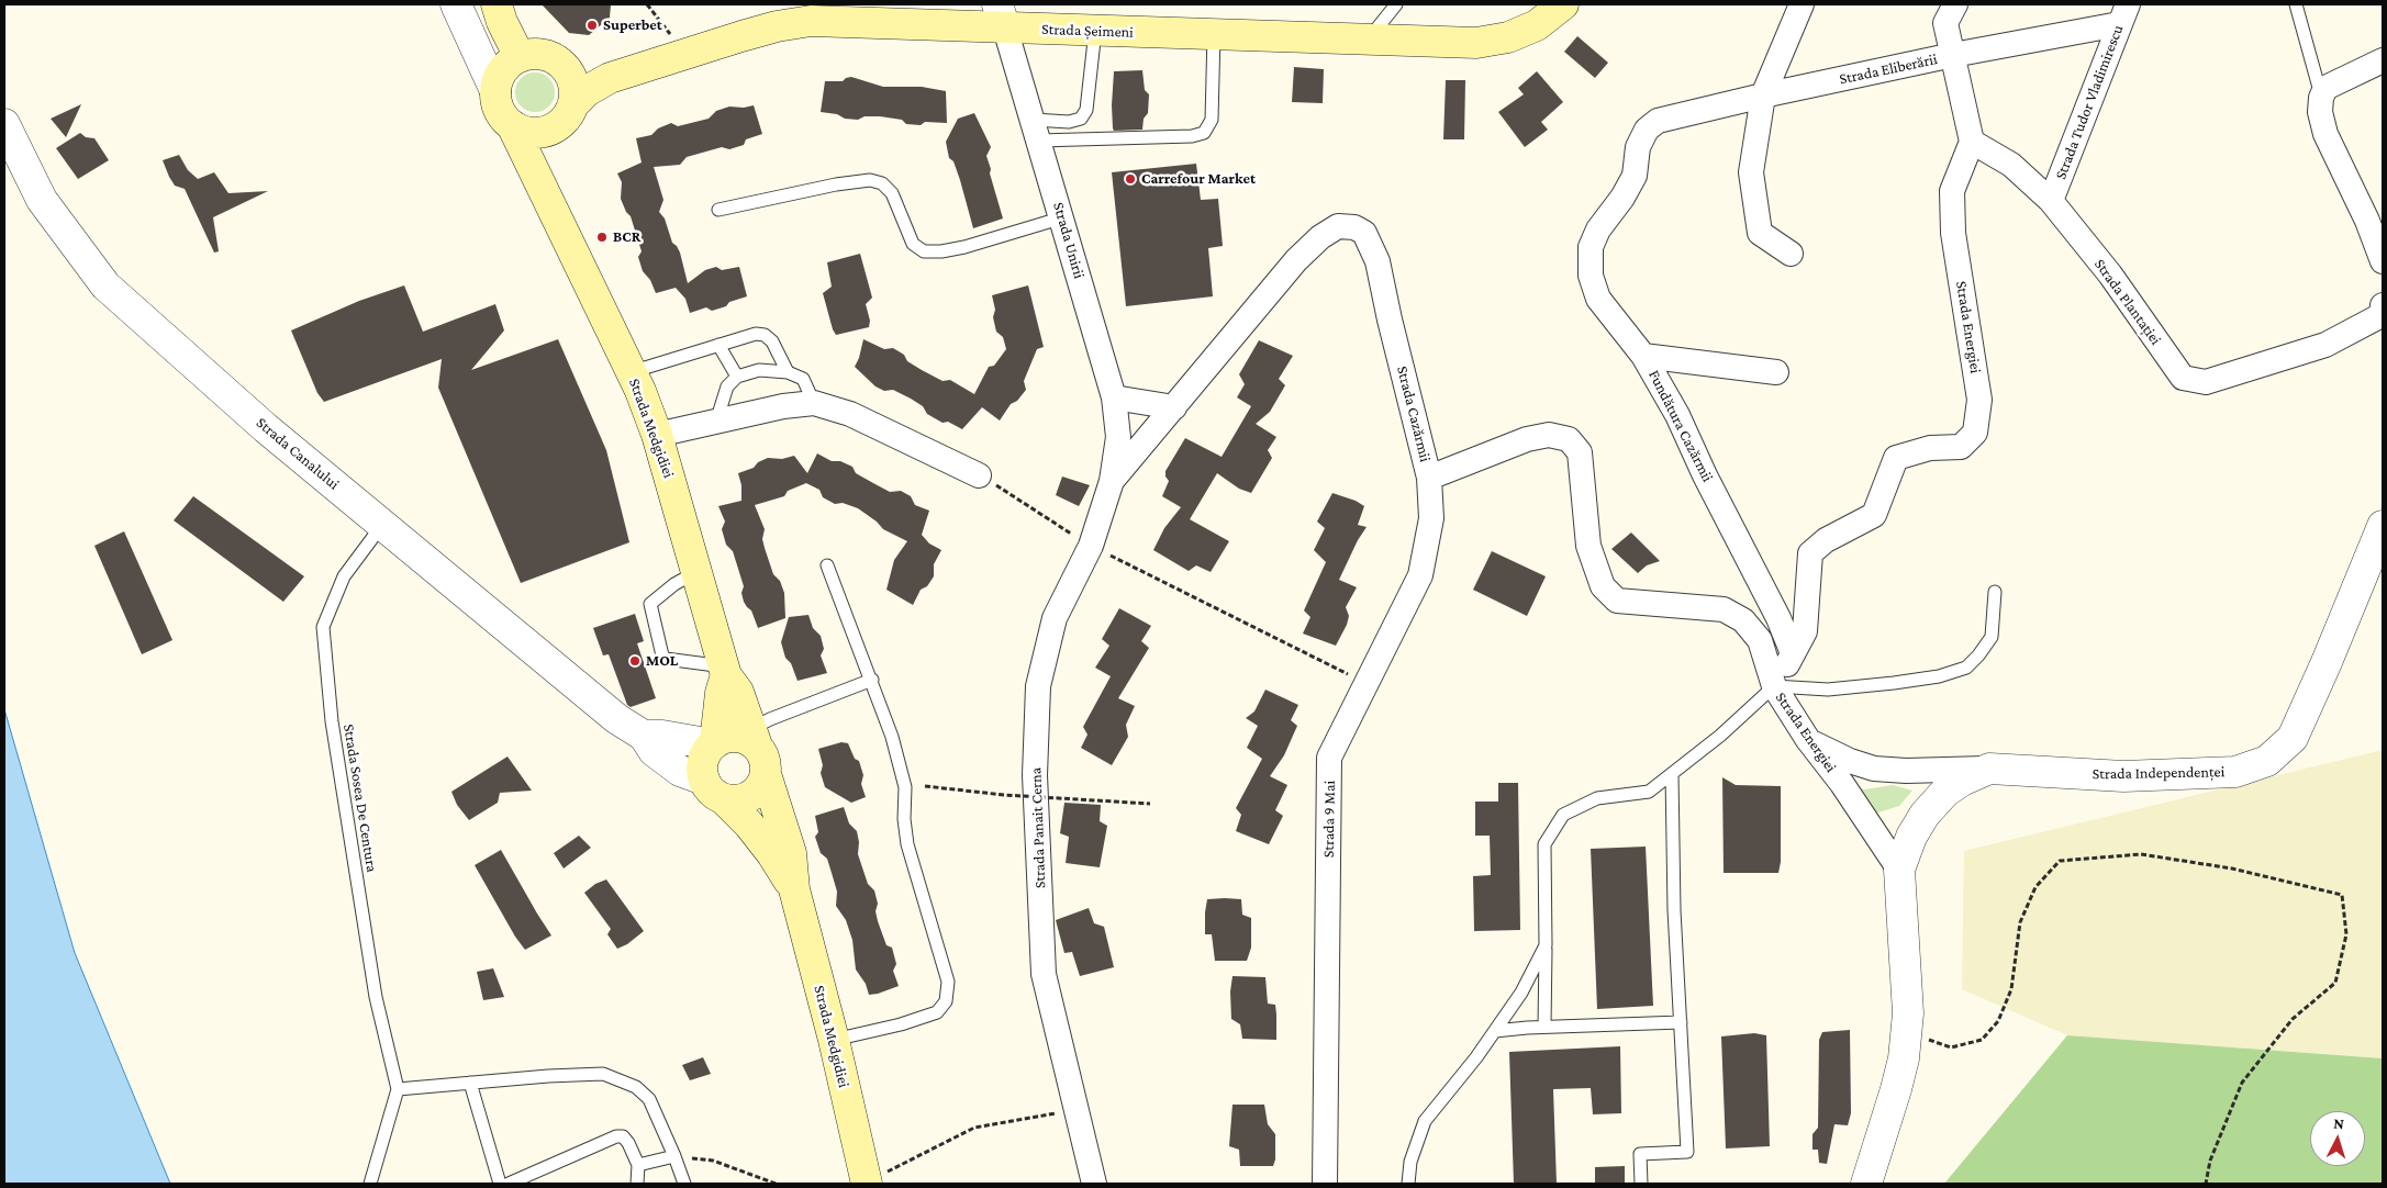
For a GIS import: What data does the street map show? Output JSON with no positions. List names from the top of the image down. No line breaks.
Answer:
{"streets":{"main road":["Strada Șeimeni","Strada Medgidiei"],"street":["Strada Eliberării","Strada Tudor Vladimirescu","Strada Unirii","Strada Plantației","Strada Energiei","Strada Cazărmii","Fundătura Cazărmii","Strada Canalului","Strada Independenței","Strada 9 Mai","Strada Panait Cerna"],"lane":["Strada Sosea De Centura"]},"crossings":[["Strada Șeimeni","Strada Unirii"],["Strada Șeimeni","Strada Medgidiei"],["Strada Eliberării","Strada Tudor Vladimirescu"],["Strada Eliberării","Fundătura Cazărmii"],["Strada Tudor Vladimirescu","Strada Plantației"],["Strada Unirii","Strada Cazărmii"],["Strada Unirii","Strada Panait Cerna"],["Strada Plantației","Strada Energiei"],["Strada Energiei","Strada Cazărmii"],["Strada Energiei","Fundătura Cazărmii"],["Strada Energiei","Strada Independenței"],["Strada Cazărmii","Strada 9 Mai"],["Strada Cazărmii","Strada Panait Cerna"],["Strada Medgidiei","Strada Canalului"],["Strada Canalului","Strada Sosea De Centura"]],"places":["Superbet","Carrefour Market","BCR","MOL"],"north":"top"}
